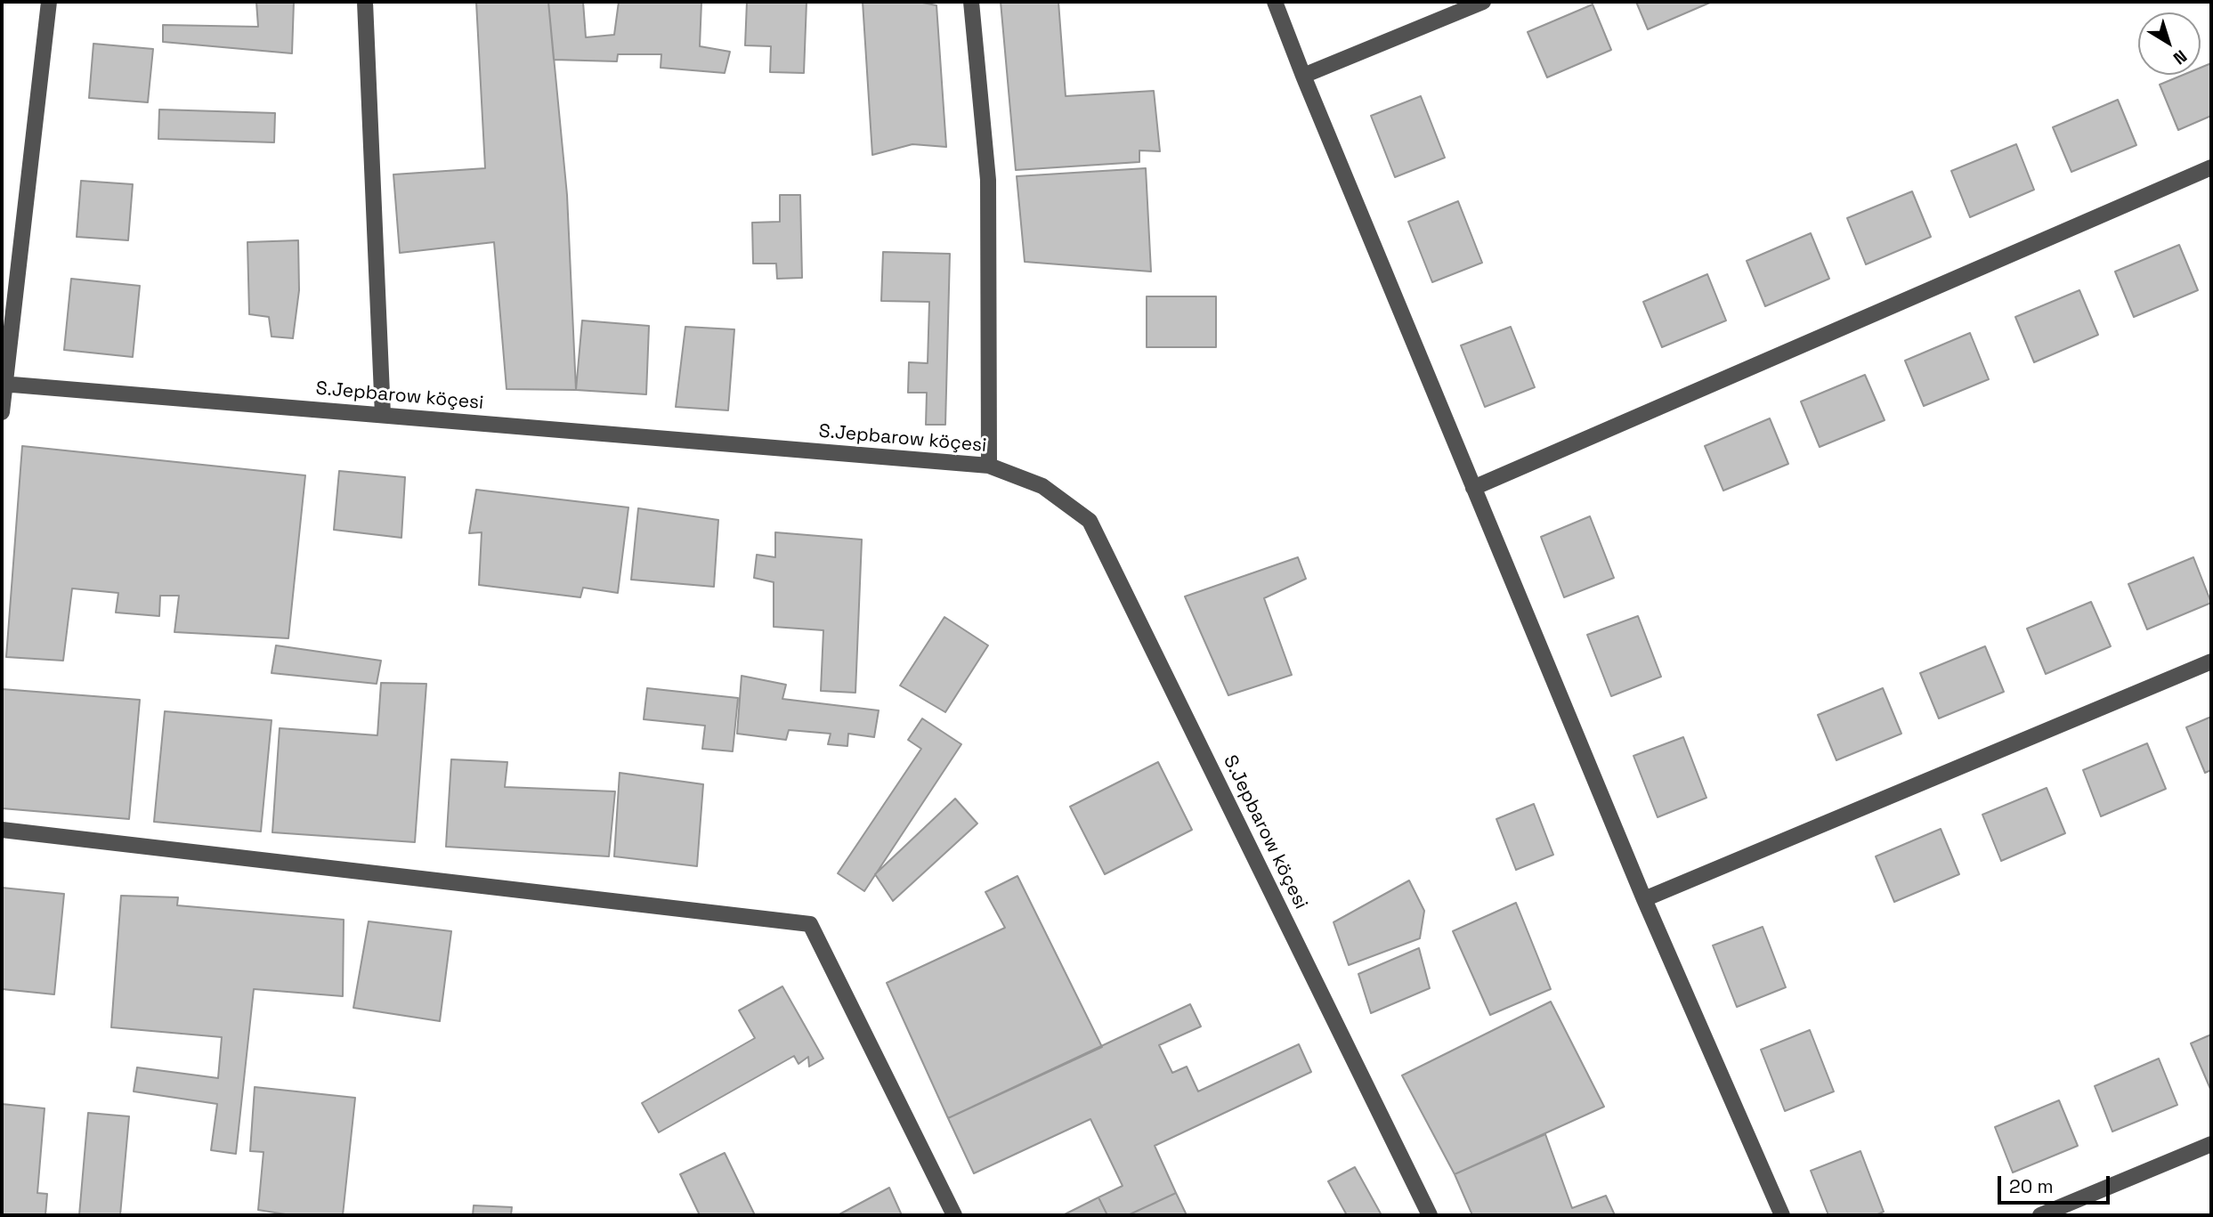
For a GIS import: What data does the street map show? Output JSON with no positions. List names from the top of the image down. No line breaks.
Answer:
{"streets":{"street":["S.Jepbarow köçesi"]},"scale_bar":"20 m","north":"bottom right"}
